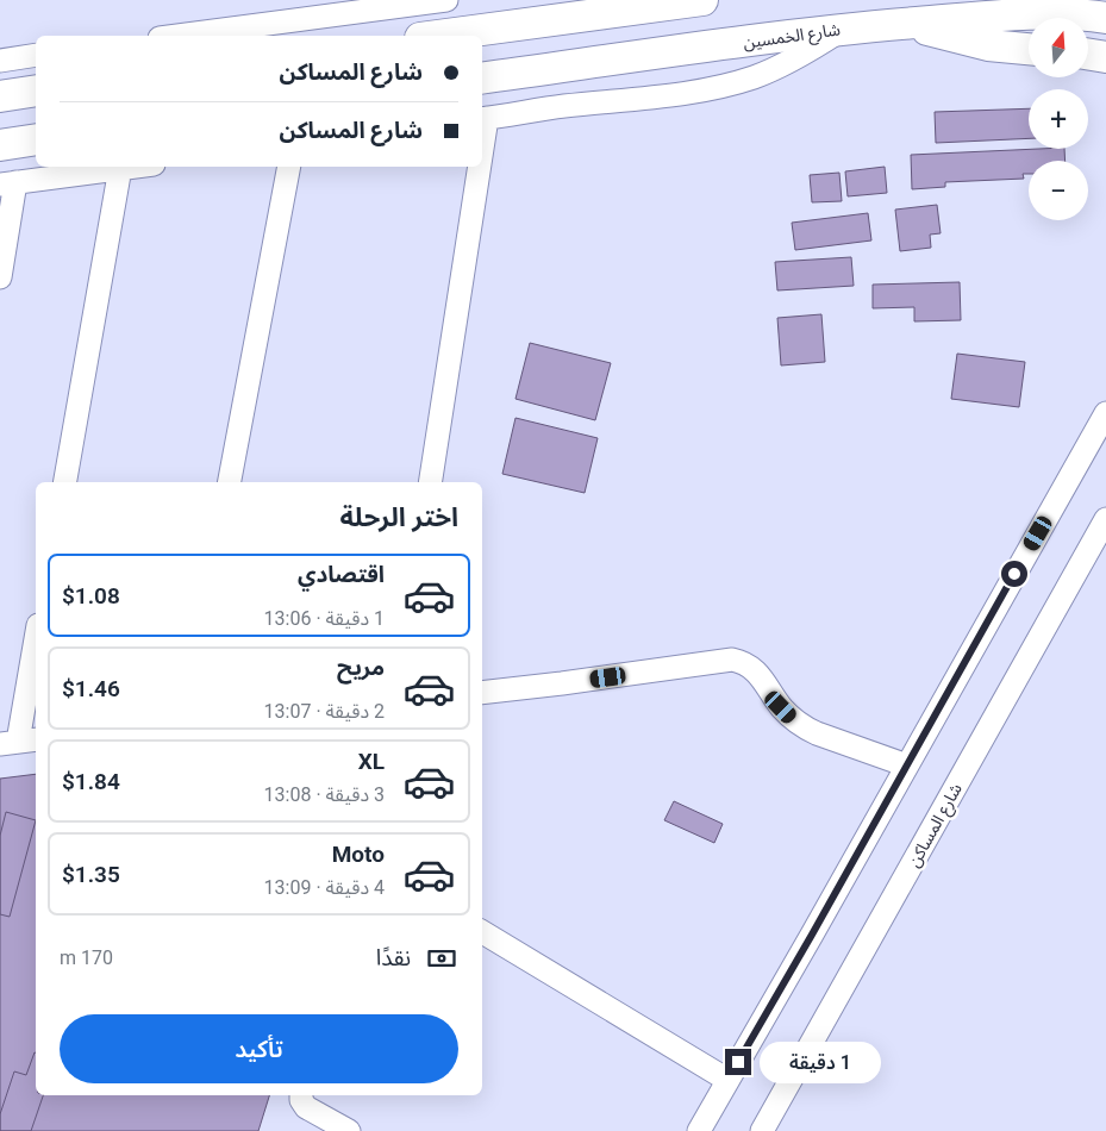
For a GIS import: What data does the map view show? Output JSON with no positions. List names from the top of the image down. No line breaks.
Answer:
{"streets":{"main road":["شارع الخمسين"],"street":["شارع المساكن"]},"north":"top","page":{"map_buttons":["+","−"],"banner":["شارع المساكن","شارع المساكن"],"heading":"اختر الرحلة","list":[{"name":"اقتصادي","note":"1 دقيقة · 13:06","value":"$1.08"},{"name":"مريح","note":"2 دقيقة · 13:07","value":"$1.46"},{"name":"XL","note":"3 دقيقة · 13:08","value":"$1.84"},{"name":"Moto","note":"4 دقيقة · 13:09","value":"$1.35"}],"pay":["نقدًا","170 m"],"buttons":"تأكيد","bubble":"1 دقيقة"}}
